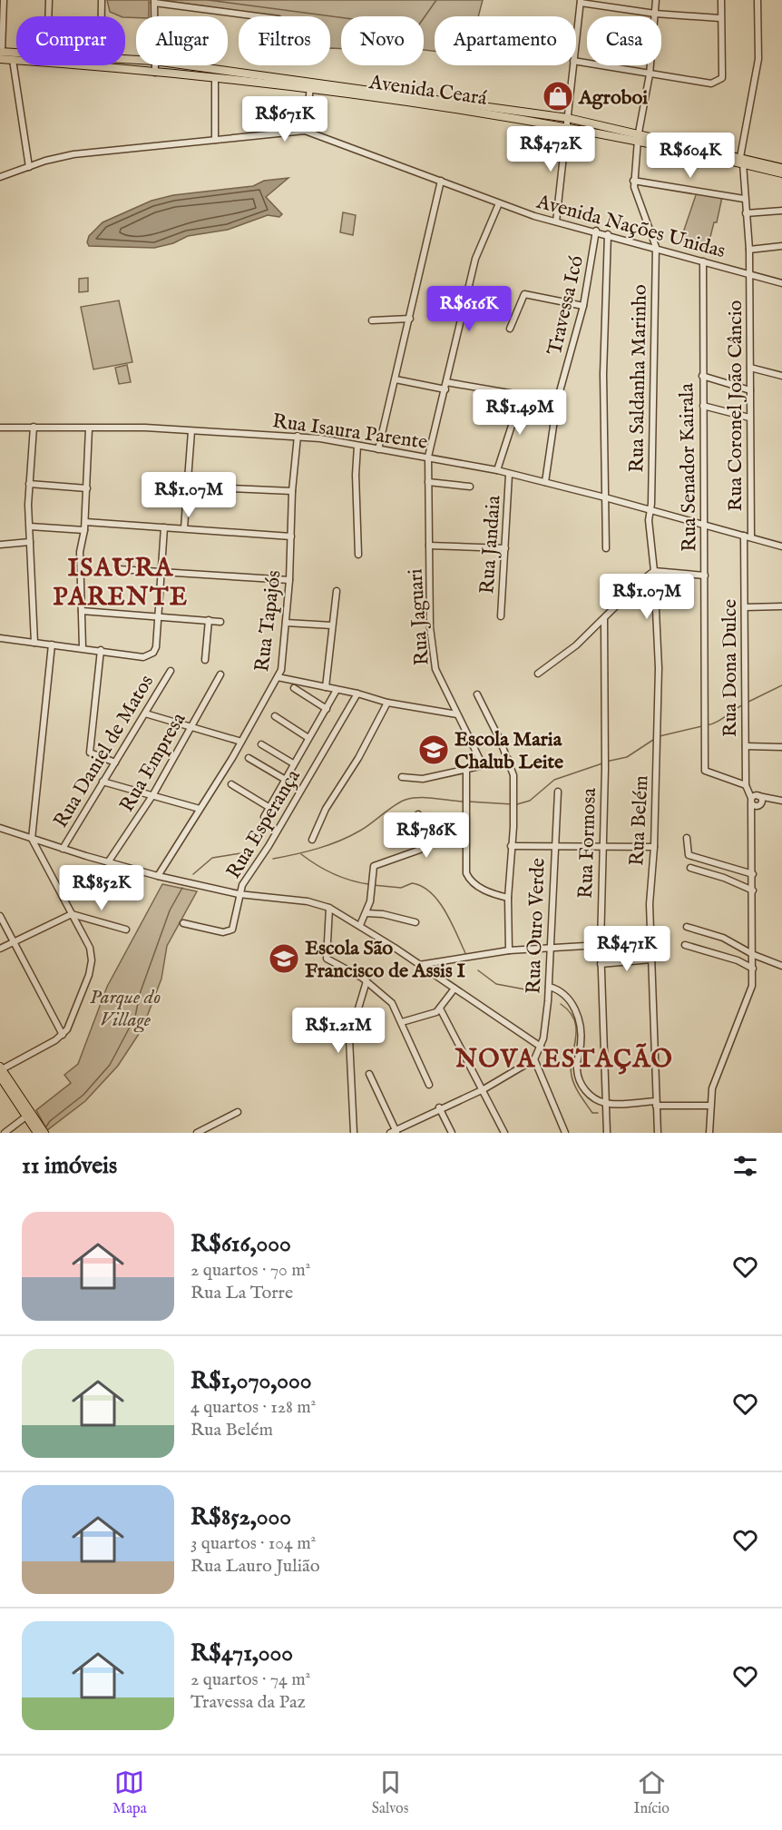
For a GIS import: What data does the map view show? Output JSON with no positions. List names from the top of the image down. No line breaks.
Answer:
{"streets":{"main road":["Avenida Ceará"],"street":["Avenida Nações Unidas","Travessa Icó","Rua Saldanha Marinho","Rua Coronel João Câncio","Rua Isaura Parente","Rua Senador Kairala","Rua Jandaia","Rua Jaguari","Rua Tapajós","Rua Dona Dulce","Rua Daniel de Matos","Rua Empresa","Rua Belém","Rua Esperança","Rua Formosa","Rua Ouro Verde"]},"crossings":[["Avenida Ceará","Rua Coronel João Câncio"],["Avenida Nações Unidas","Travessa Icó"],["Avenida Nações Unidas","Rua Saldanha Marinho"],["Avenida Nações Unidas","Rua Coronel João Câncio"],["Avenida Nações Unidas","Rua Senador Kairala"],["Avenida Nações Unidas","Rua Jaguari"],["Travessa Icó","Rua Isaura Parente"],["Rua Saldanha Marinho","Rua Isaura Parente"],["Rua Saldanha Marinho","Rua Belém"],["Rua Coronel João Câncio","Rua Isaura Parente"],["Rua Isaura Parente","Rua Senador Kairala"],["Rua Isaura Parente","Rua Jandaia"],["Rua Isaura Parente","Rua Jaguari"],["Rua Isaura Parente","Rua Tapajós"],["Rua Isaura Parente","Rua Dona Dulce"],["Rua Isaura Parente","Rua Belém"],["Rua Senador Kairala","Rua Dona Dulce"]],"districts":["ISAURA PARENTE","NOVA ESTAÇÃO"],"parks":["Parque do Village"],"places":{"shop":["Agroboi"],"school or university":["Escola Maria Chalub Leite","Escola São Francisco de Assis I"]},"page":{"chip":["Comprar","Alugar","Filtros","Novo","Apartamento","Casa"],"price":["R$671K","R$472K","R$604K","R$616K","R$1.49M","R$1.07M","R$1.07M","R$786K","R$852K","R$471K","R$1.21M"],"heading":"11 imóveis","list":[{"name":"R$616,000","note":"2 quartos · 70 m² · Rua La Torre"},{"name":"R$1,070,000","note":"4 quartos · 128 m² · Rua Belém"},{"name":"R$852,000","note":"3 quartos · 104 m² · Rua Lauro Julião"},{"name":"R$471,000","note":"2 quartos · 74 m² · Travessa da Paz"}],"tabs":["Mapa","Salvos","Início"]}}
